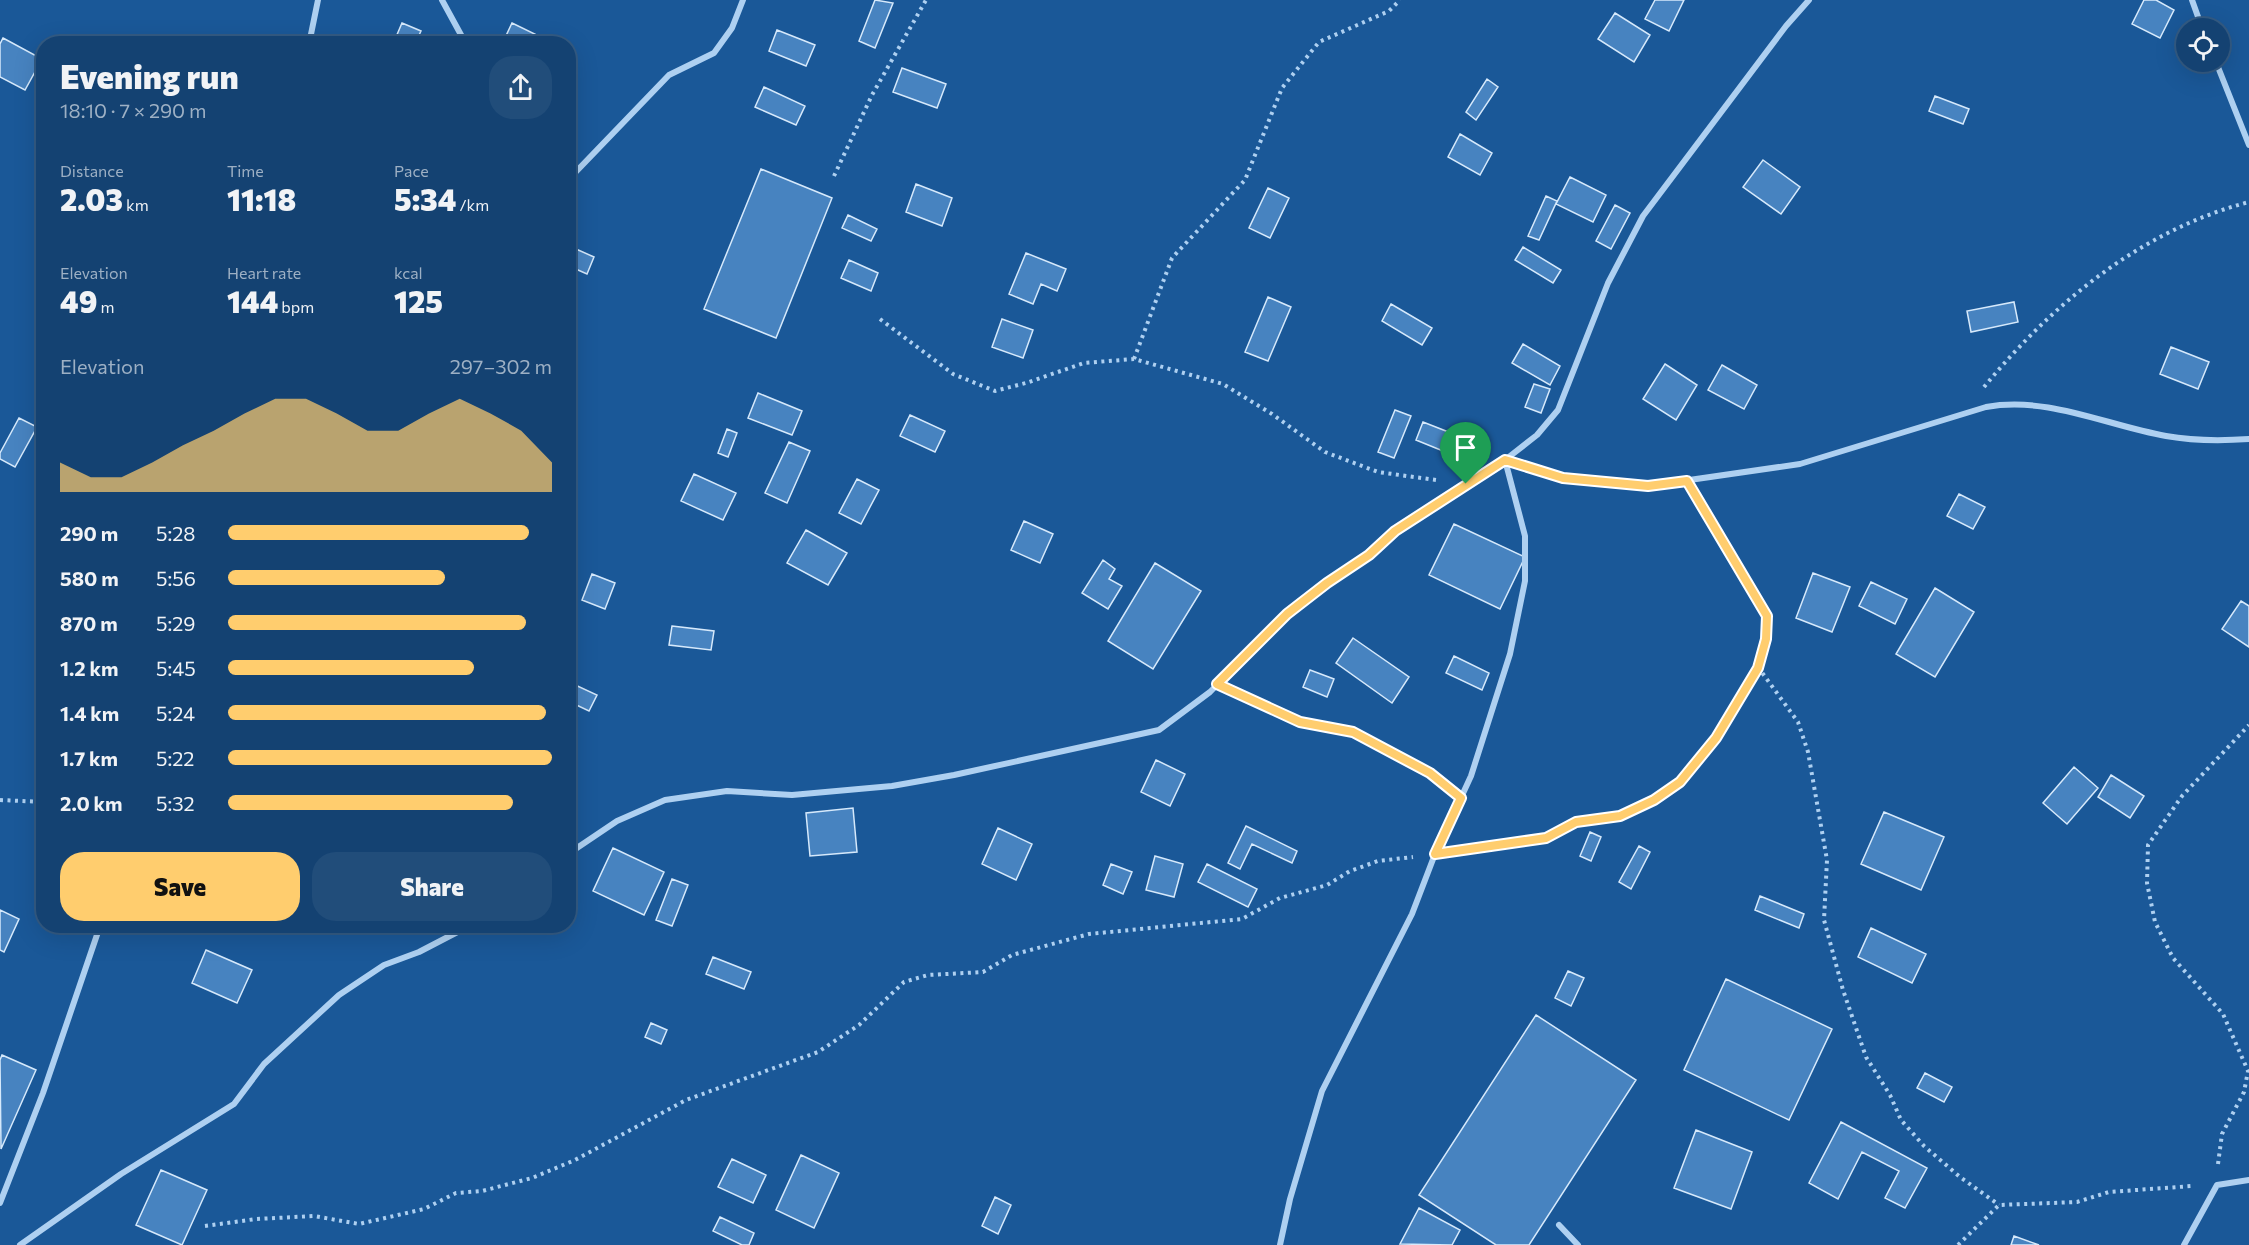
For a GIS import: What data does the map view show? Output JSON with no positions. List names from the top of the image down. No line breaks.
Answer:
{"page":{"heading":["Evening run","18:10 · 7 × 290 m"],"stats":[["Distance","2.03 km"],["Time","11:18"],["Pace","5:34 /km"],["Elevation","49 m"],["Heart rate","144 bpm"],["kcal","125"]],"chart":["Elevation","297–302 m"],"list":[{"name":"290 m","note":"5:28"},{"name":"580 m","note":"5:56"},{"name":"870 m","note":"5:29"},{"name":"1.2 km","note":"5:45"},{"name":"1.4 km","note":"5:24"},{"name":"1.7 km","note":"5:22"},{"name":"2.0 km","note":"5:32"}],"buttons":["Save","Share"]}}
